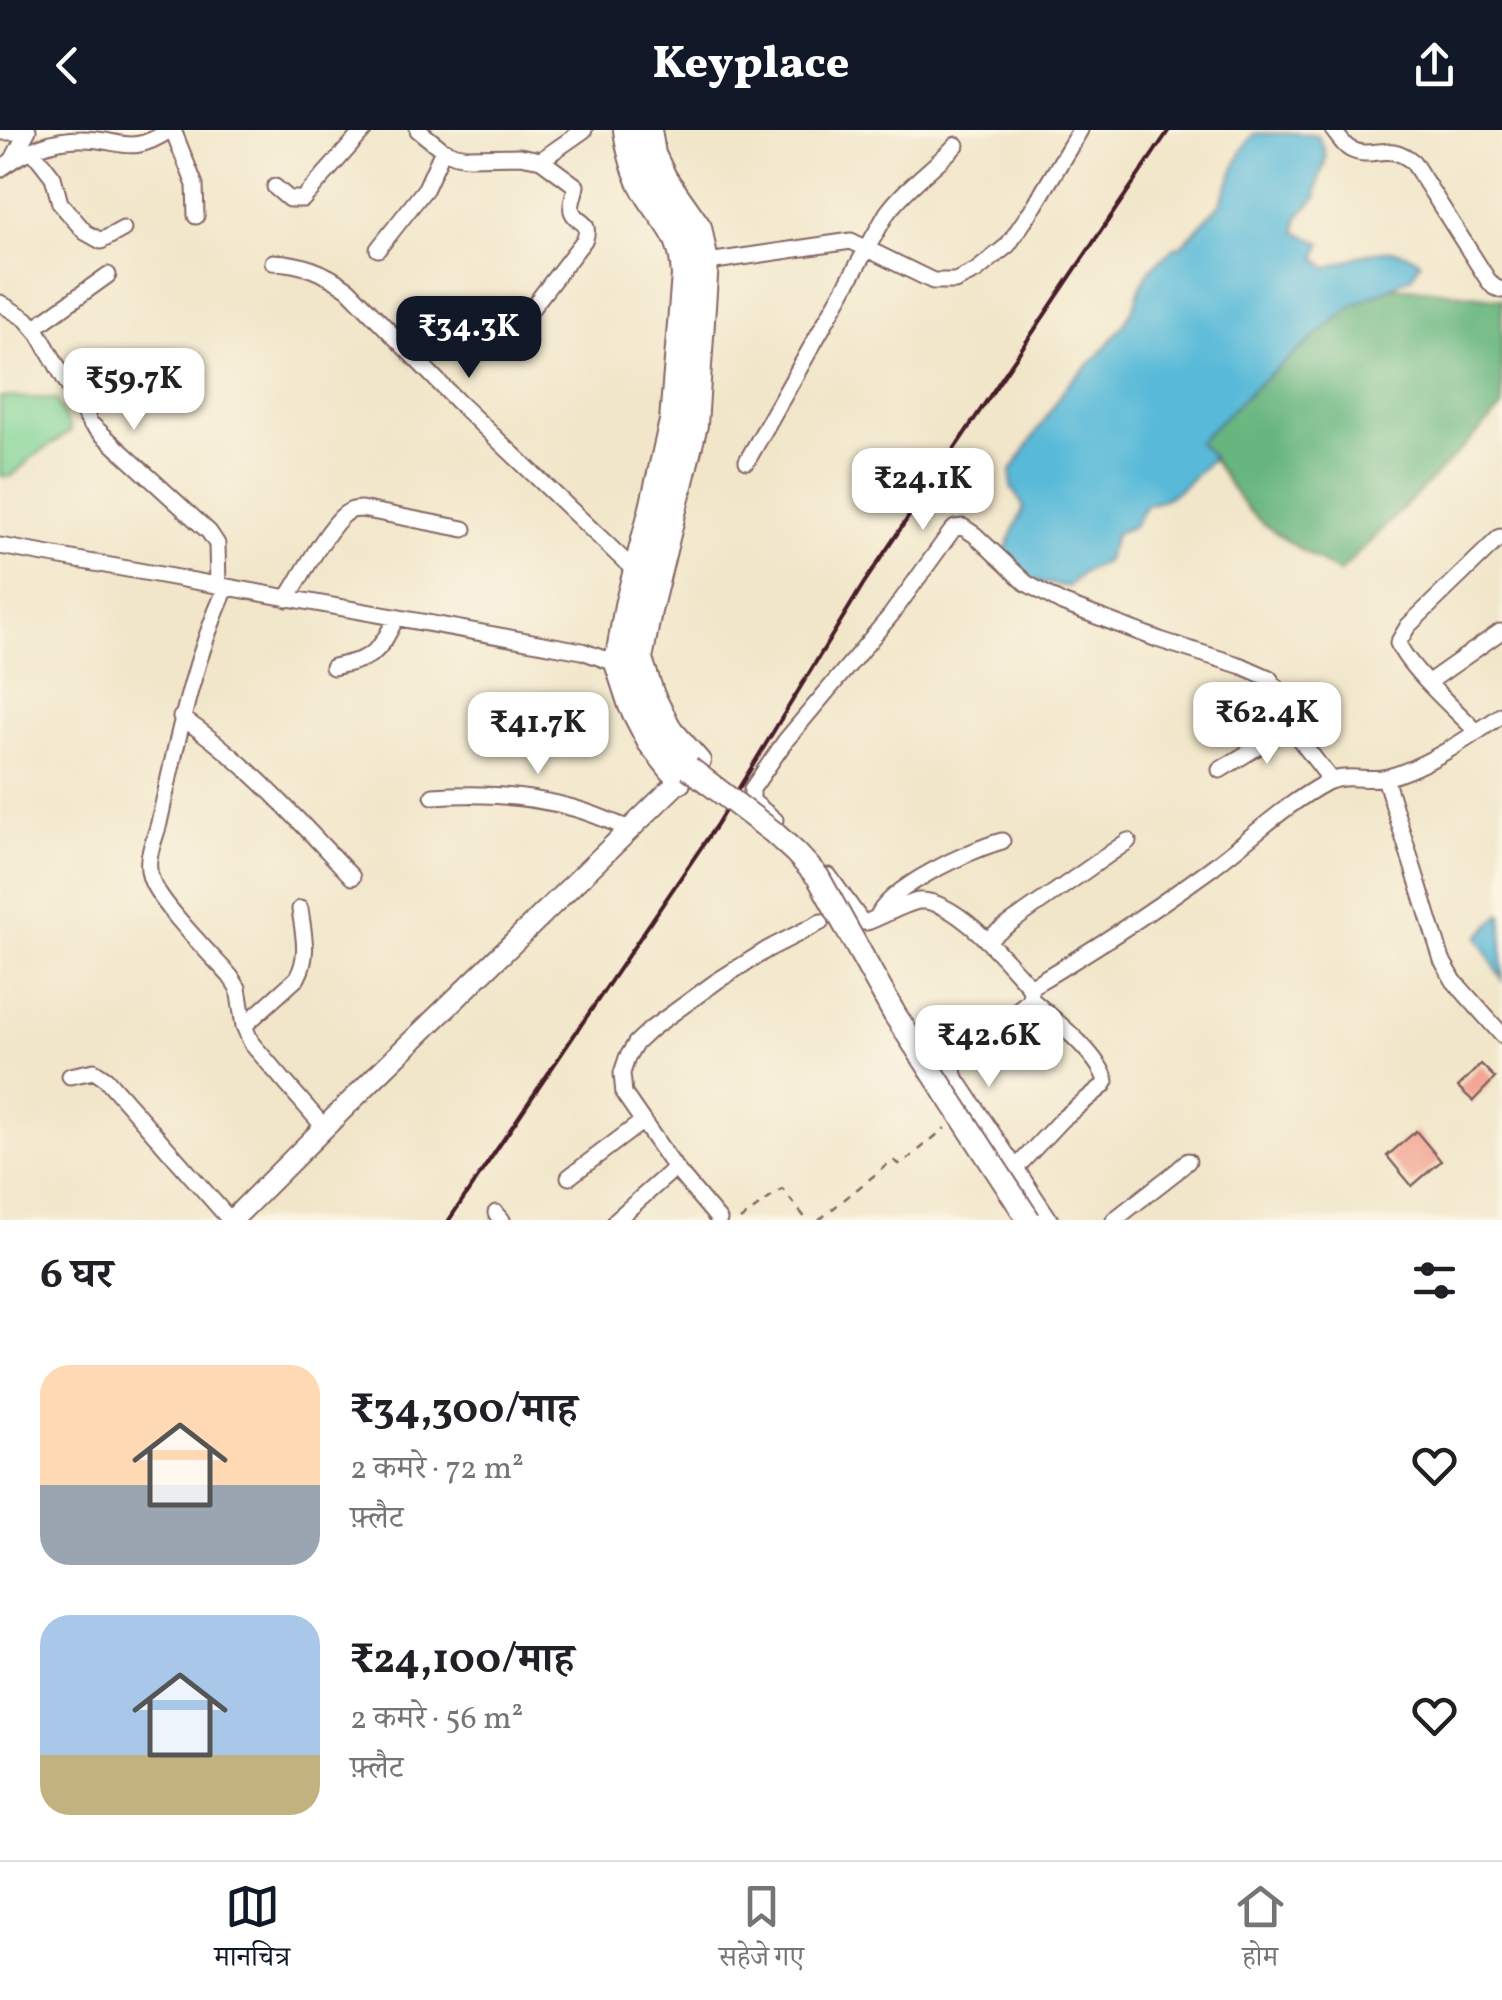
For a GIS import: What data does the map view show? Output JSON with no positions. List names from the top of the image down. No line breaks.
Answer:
{"page":{"header":"Keyplace","price":["₹34.3K","₹59.7K","₹24.1K","₹62.4K","₹41.7K","₹42.6K"],"heading":"6 घर","list":[{"name":"₹34,300/माह","note":"2 कमरे · 72 m² · फ़्लैट"},{"name":"₹24,100/माह","note":"2 कमरे · 56 m² · फ़्लैट"}],"tabs":["मानचित्र","सहेजे गए","होम"]}}
